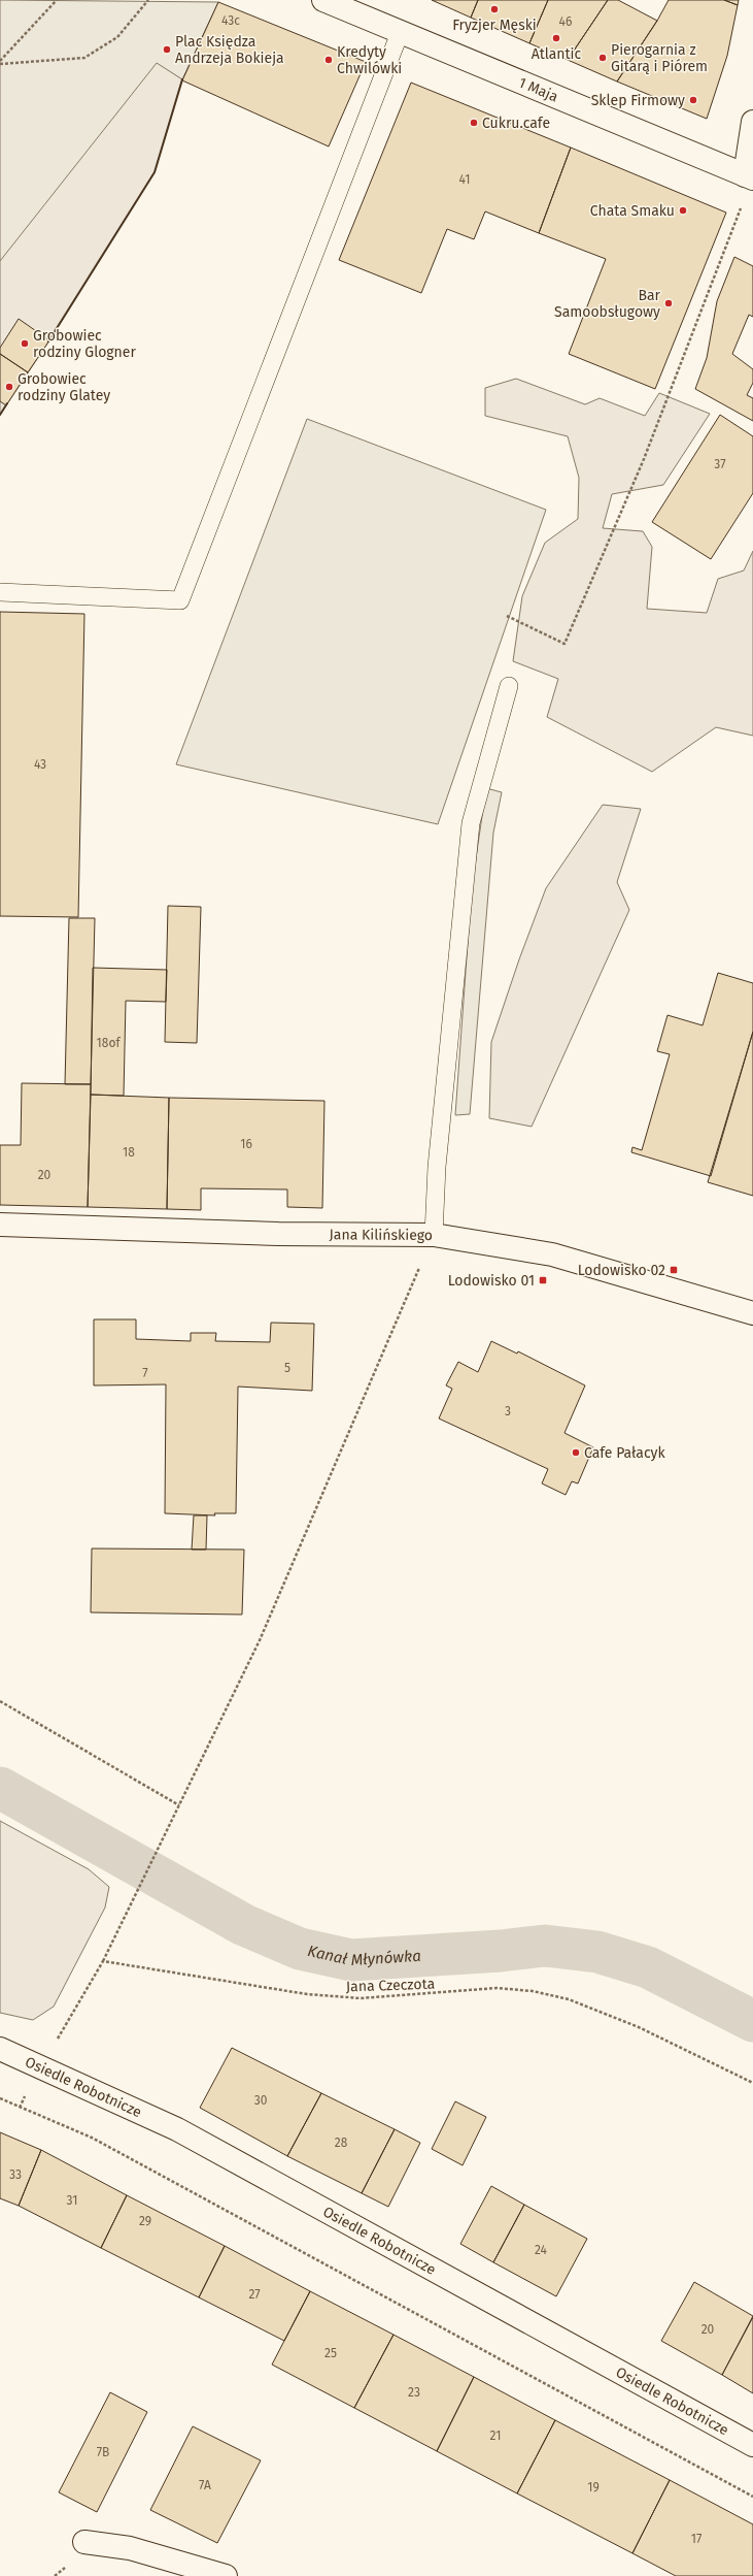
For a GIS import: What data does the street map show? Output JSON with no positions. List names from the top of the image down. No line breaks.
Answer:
{"streets":{"street":["1 Maja","Jana Kilińskiego","Osiedle Robotnicze"],"path":["Jana Czeczota"]},"water":["Kanał Młynówka"],"places":{"other":["Fryzjer Męski","Atlantic","Plac Księdza Andrzeja Bokieja","Pierogarnia z Gitarą i Piórem","Kredyty Chwilówki","Sklep Firmowy","Cukru.cafe","Chata Smaku","Bar Samoobsługowy","Grobowiec rodziny Glogner","Grobowiec rodziny Glatey","Cafe Pałacyk"],"transit":["Lodowisko 02","Lodowisko 01"]},"house_numbers":["43c","46","41","37","43","18of","16","18","20","5","7","3","30","28","33","31","29","24","27","20","25","23","21","7B","7A","19","17"]}
